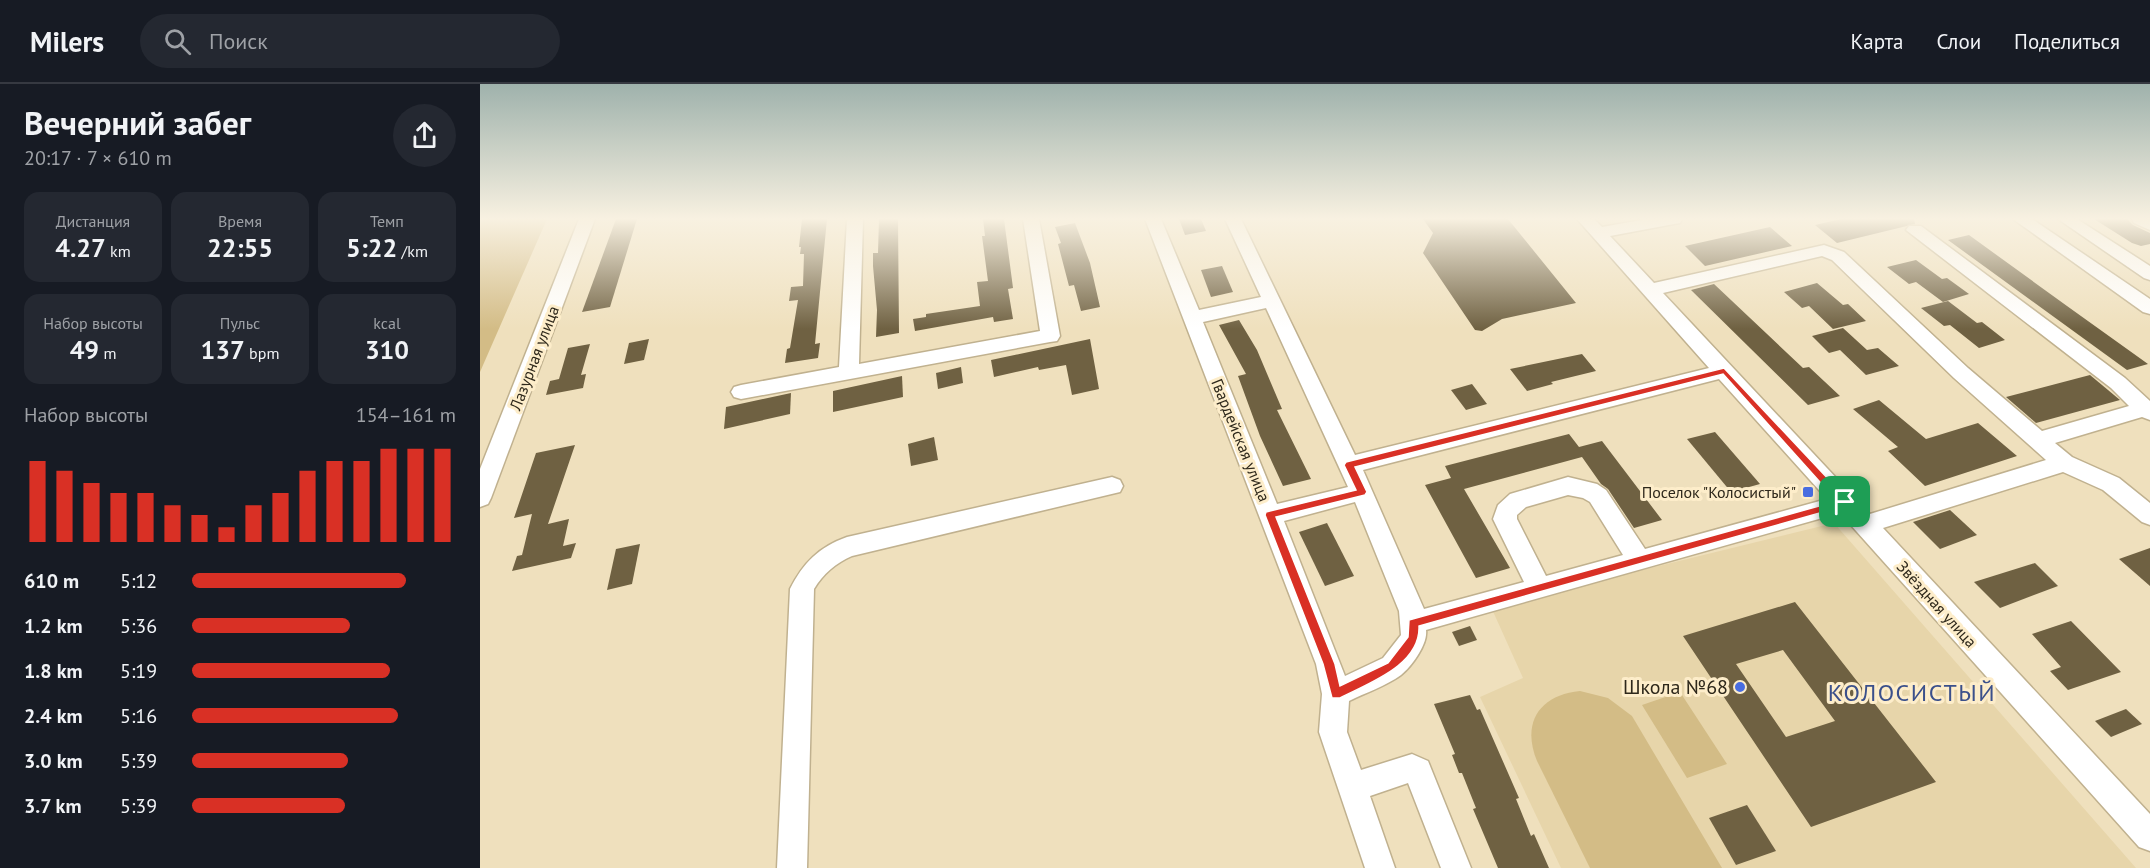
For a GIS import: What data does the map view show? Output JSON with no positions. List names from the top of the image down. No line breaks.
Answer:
{"streets":{"street":["Лазурная улица","Гвардейская улица","Звёздная улица"]},"districts":["КОЛОСИСТЫЙ"],"places":{"transit":["Поселок \"Колосистый\""],"other":["Школа №68"]},"page":{"header":"Milers","search":"Поиск","nav":["Карта","Слои","Поделиться"],"heading":["Вечерний забег","20:17 · 7 × 610 m"],"stats":[["Дистанция","4.27 km"],["Время","22:55"],["Темп","5:22 /km"],["Набор высоты","49 m"],["Пульс","137 bpm"],["kcal","310"]],"chart":["Набор высоты","154–161 m"],"list":[{"name":"610 m","note":"5:12"},{"name":"1.2 km","note":"5:36"},{"name":"1.8 km","note":"5:19"},{"name":"2.4 km","note":"5:16"},{"name":"3.0 km","note":"5:39"},{"name":"3.7 km","note":"5:39"}]}}
